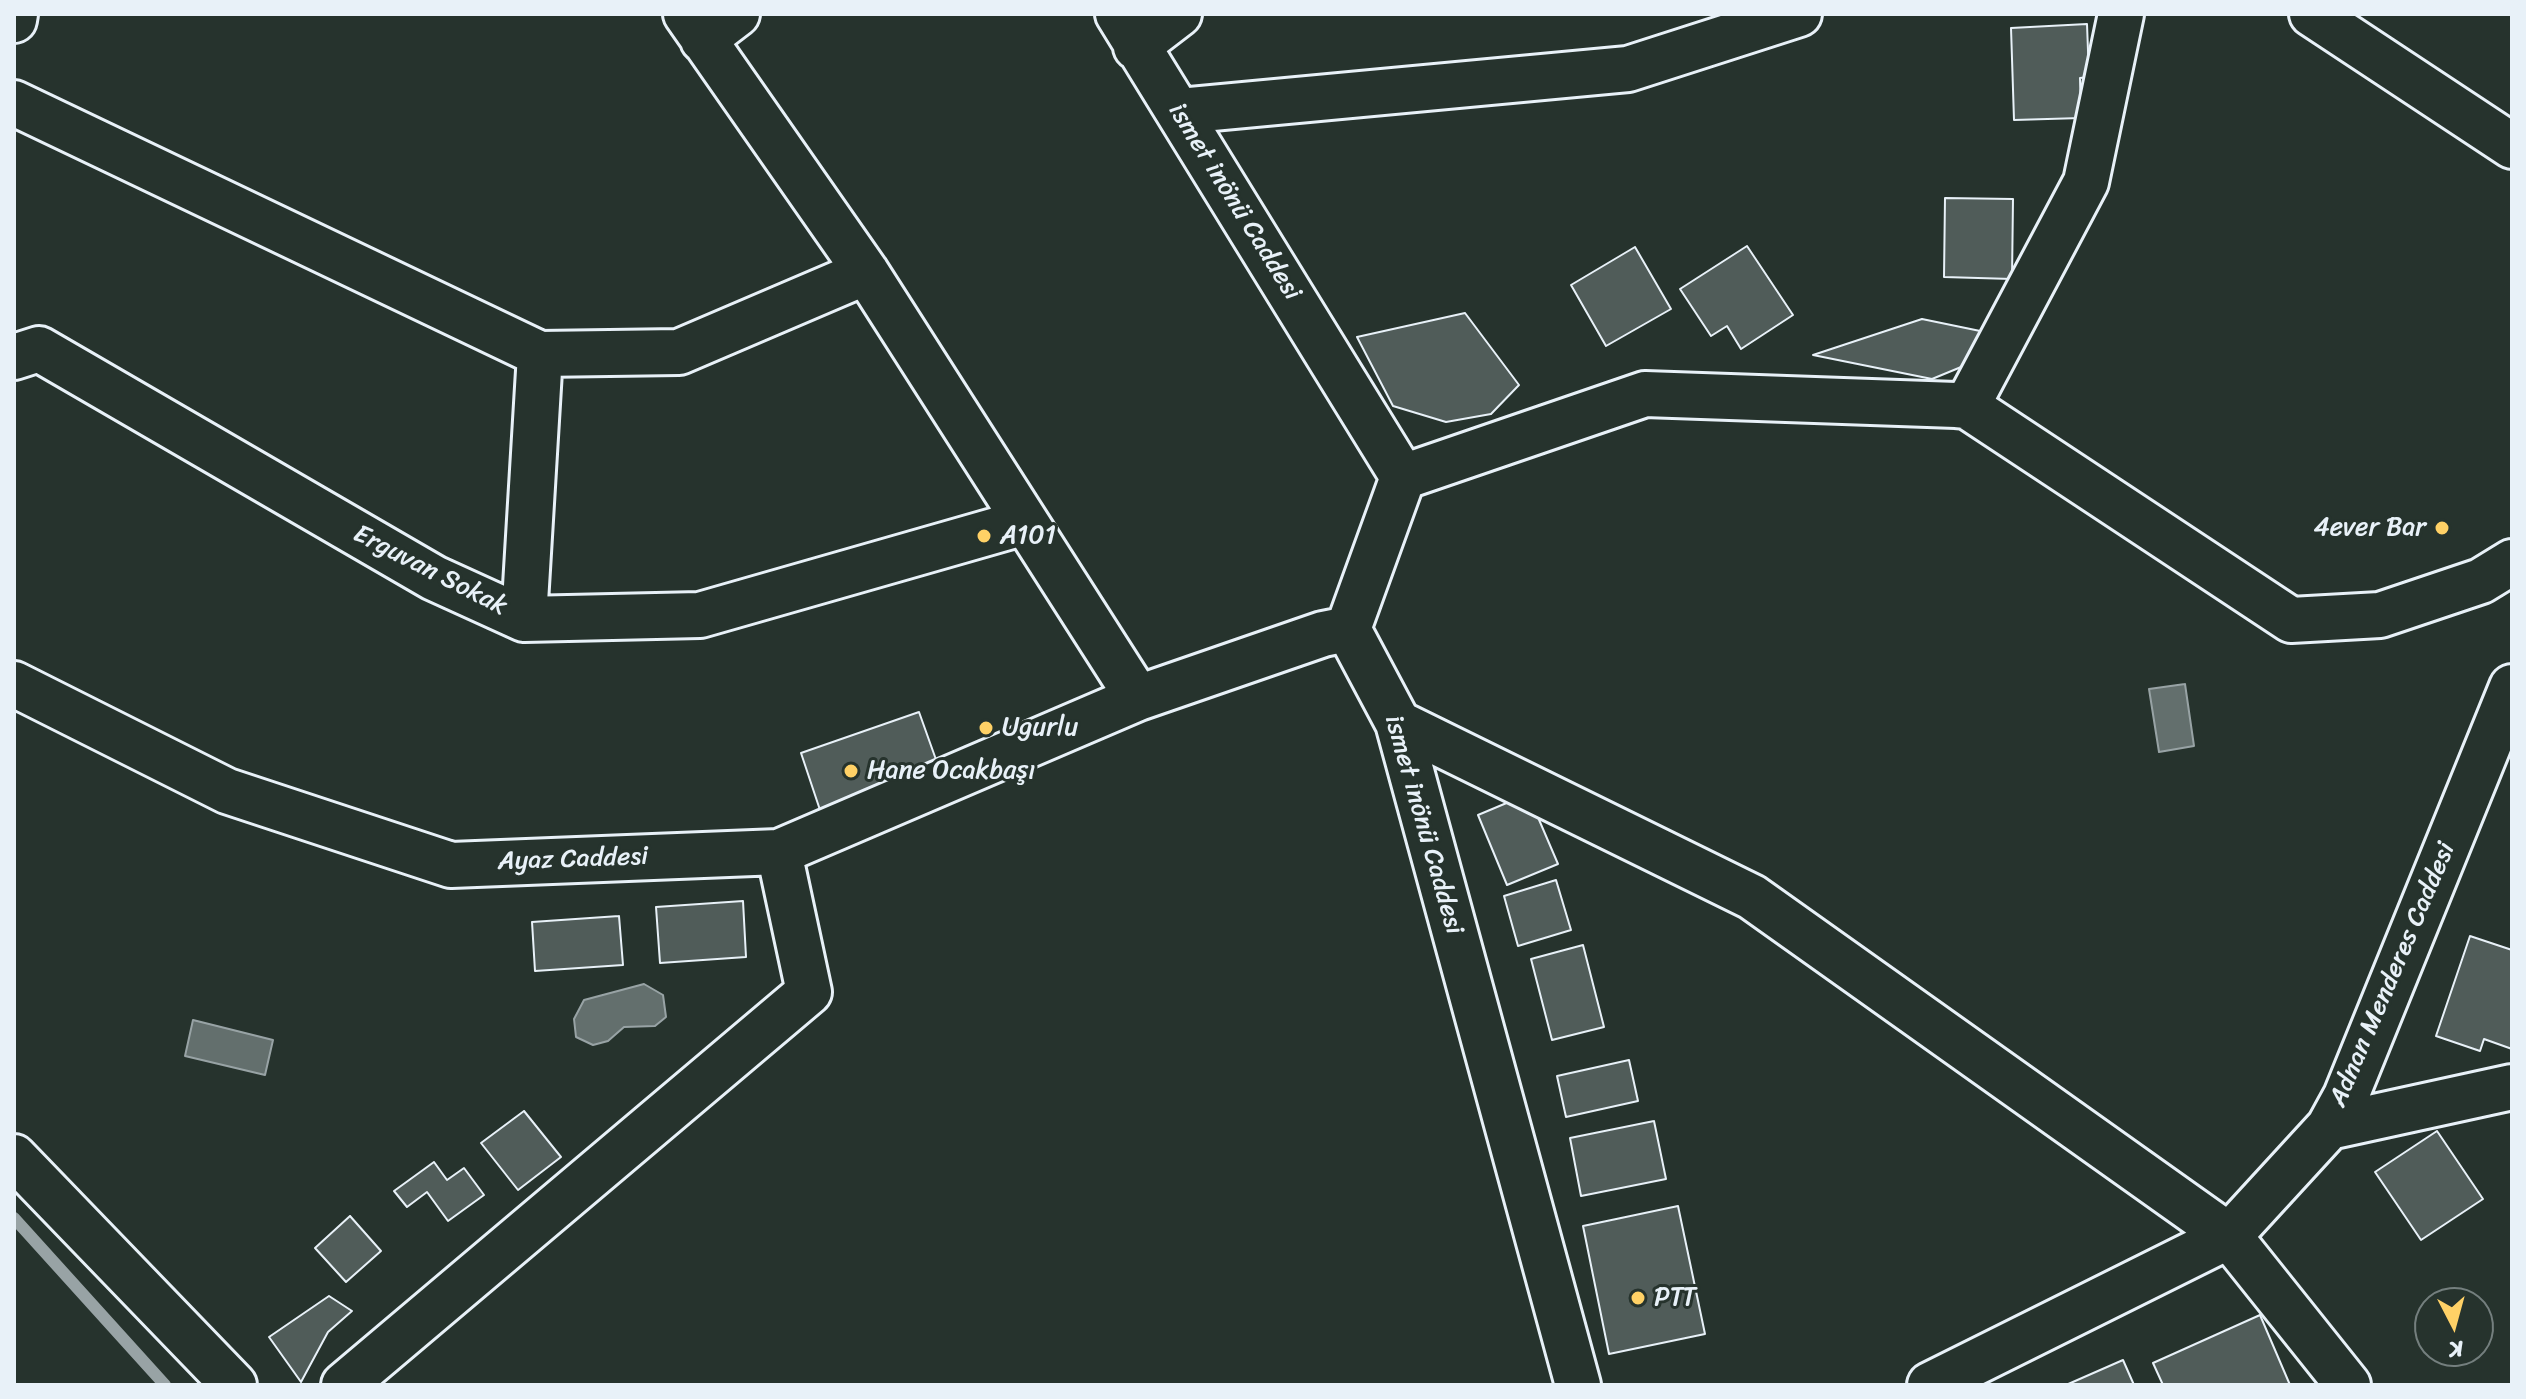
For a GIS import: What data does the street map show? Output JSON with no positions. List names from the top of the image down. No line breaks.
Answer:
{"streets":{"street":["ismet inönü Caddesi","Erguvan Sokak","Ayaz Caddesi","Adnan Menderes Caddesi"]},"crossings":[["ismet inönü Caddesi","Ayaz Caddesi"]],"places":["4ever Bar","A101","Ugurlu","Hane Ocakbaşı","PTT"],"north":"bottom"}
